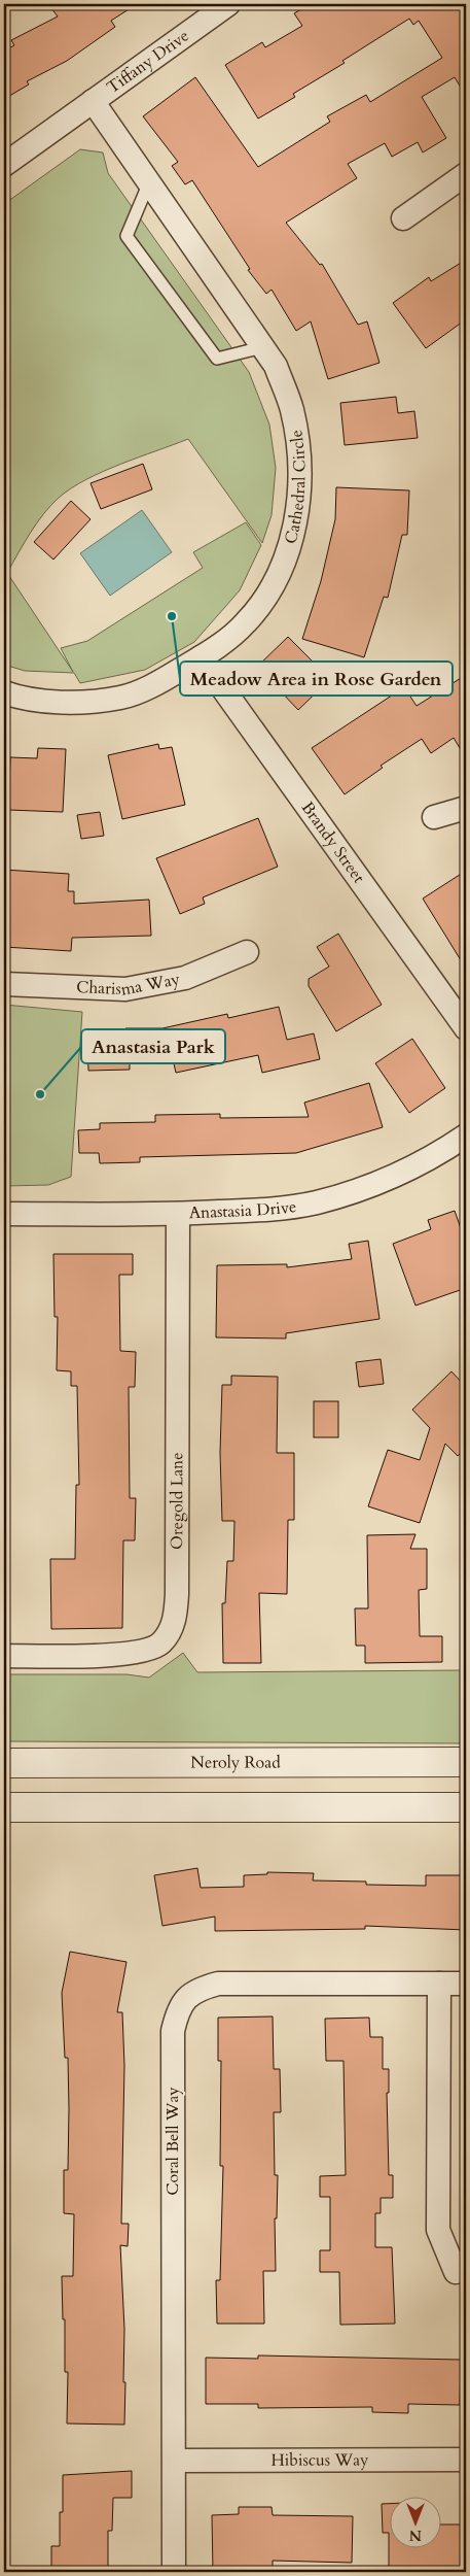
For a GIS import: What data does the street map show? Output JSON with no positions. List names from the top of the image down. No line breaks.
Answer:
{"streets":{"street":["Tiffany Drive","Cathedral Circle","Brandy Street","Charisma Way","Anastasia Drive","Oregold Lane","Neroly Road","Coral Bell Way","Hibiscus Way"]},"crossings":[["Tiffany Drive","Cathedral Circle"],["Cathedral Circle","Brandy Street"],["Anastasia Drive","Oregold Lane"],["Coral Bell Way","Hibiscus Way"]],"places":["Meadow Area in Rose Garden","Anastasia Park"],"north":"bottom"}
